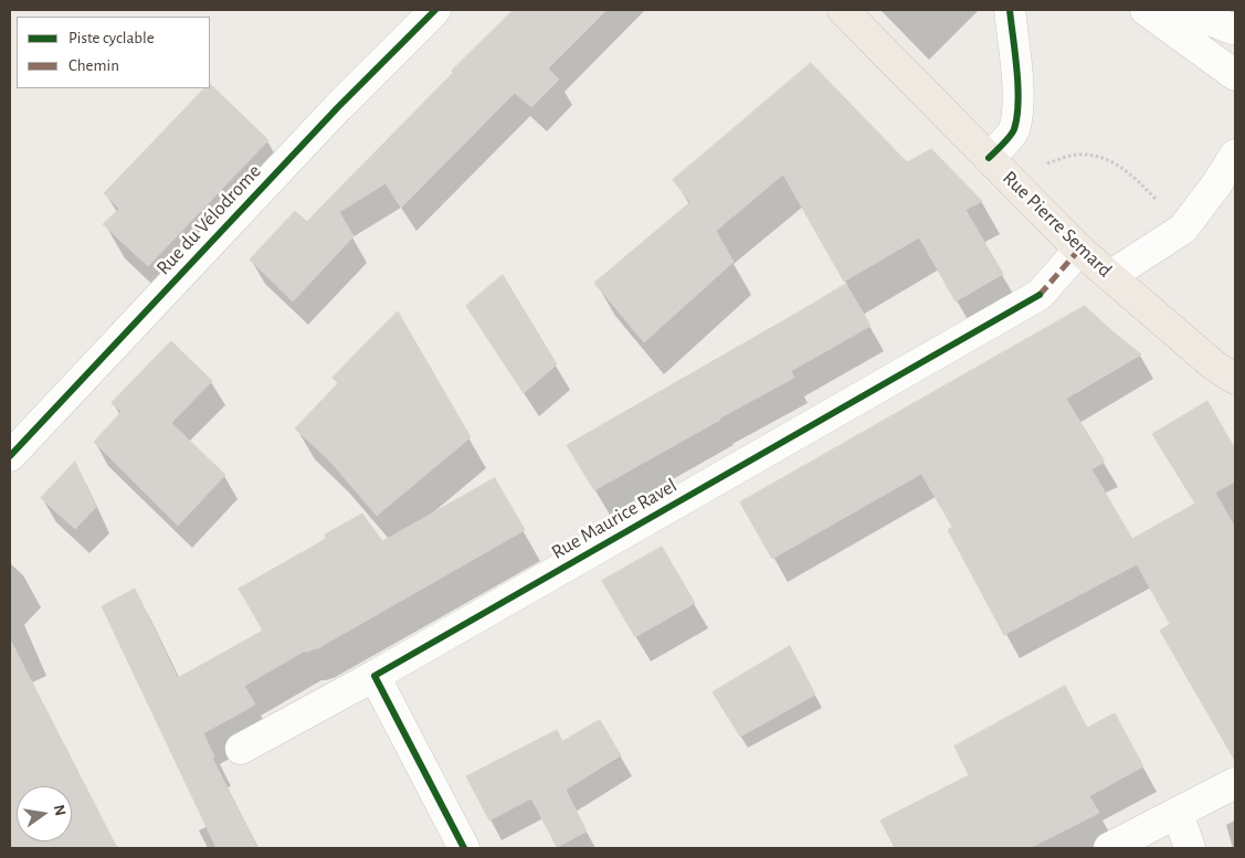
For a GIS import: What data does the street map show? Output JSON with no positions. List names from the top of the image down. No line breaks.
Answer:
{"streets":{"main road":["Rue Pierre Semard"],"street":["Rue du Vélodrome","Rue Maurice Ravel"]},"crossings":[["Rue Pierre Semard","Rue Maurice Ravel"]],"legend":["Piste cyclable","Chemin"],"north":"right"}
